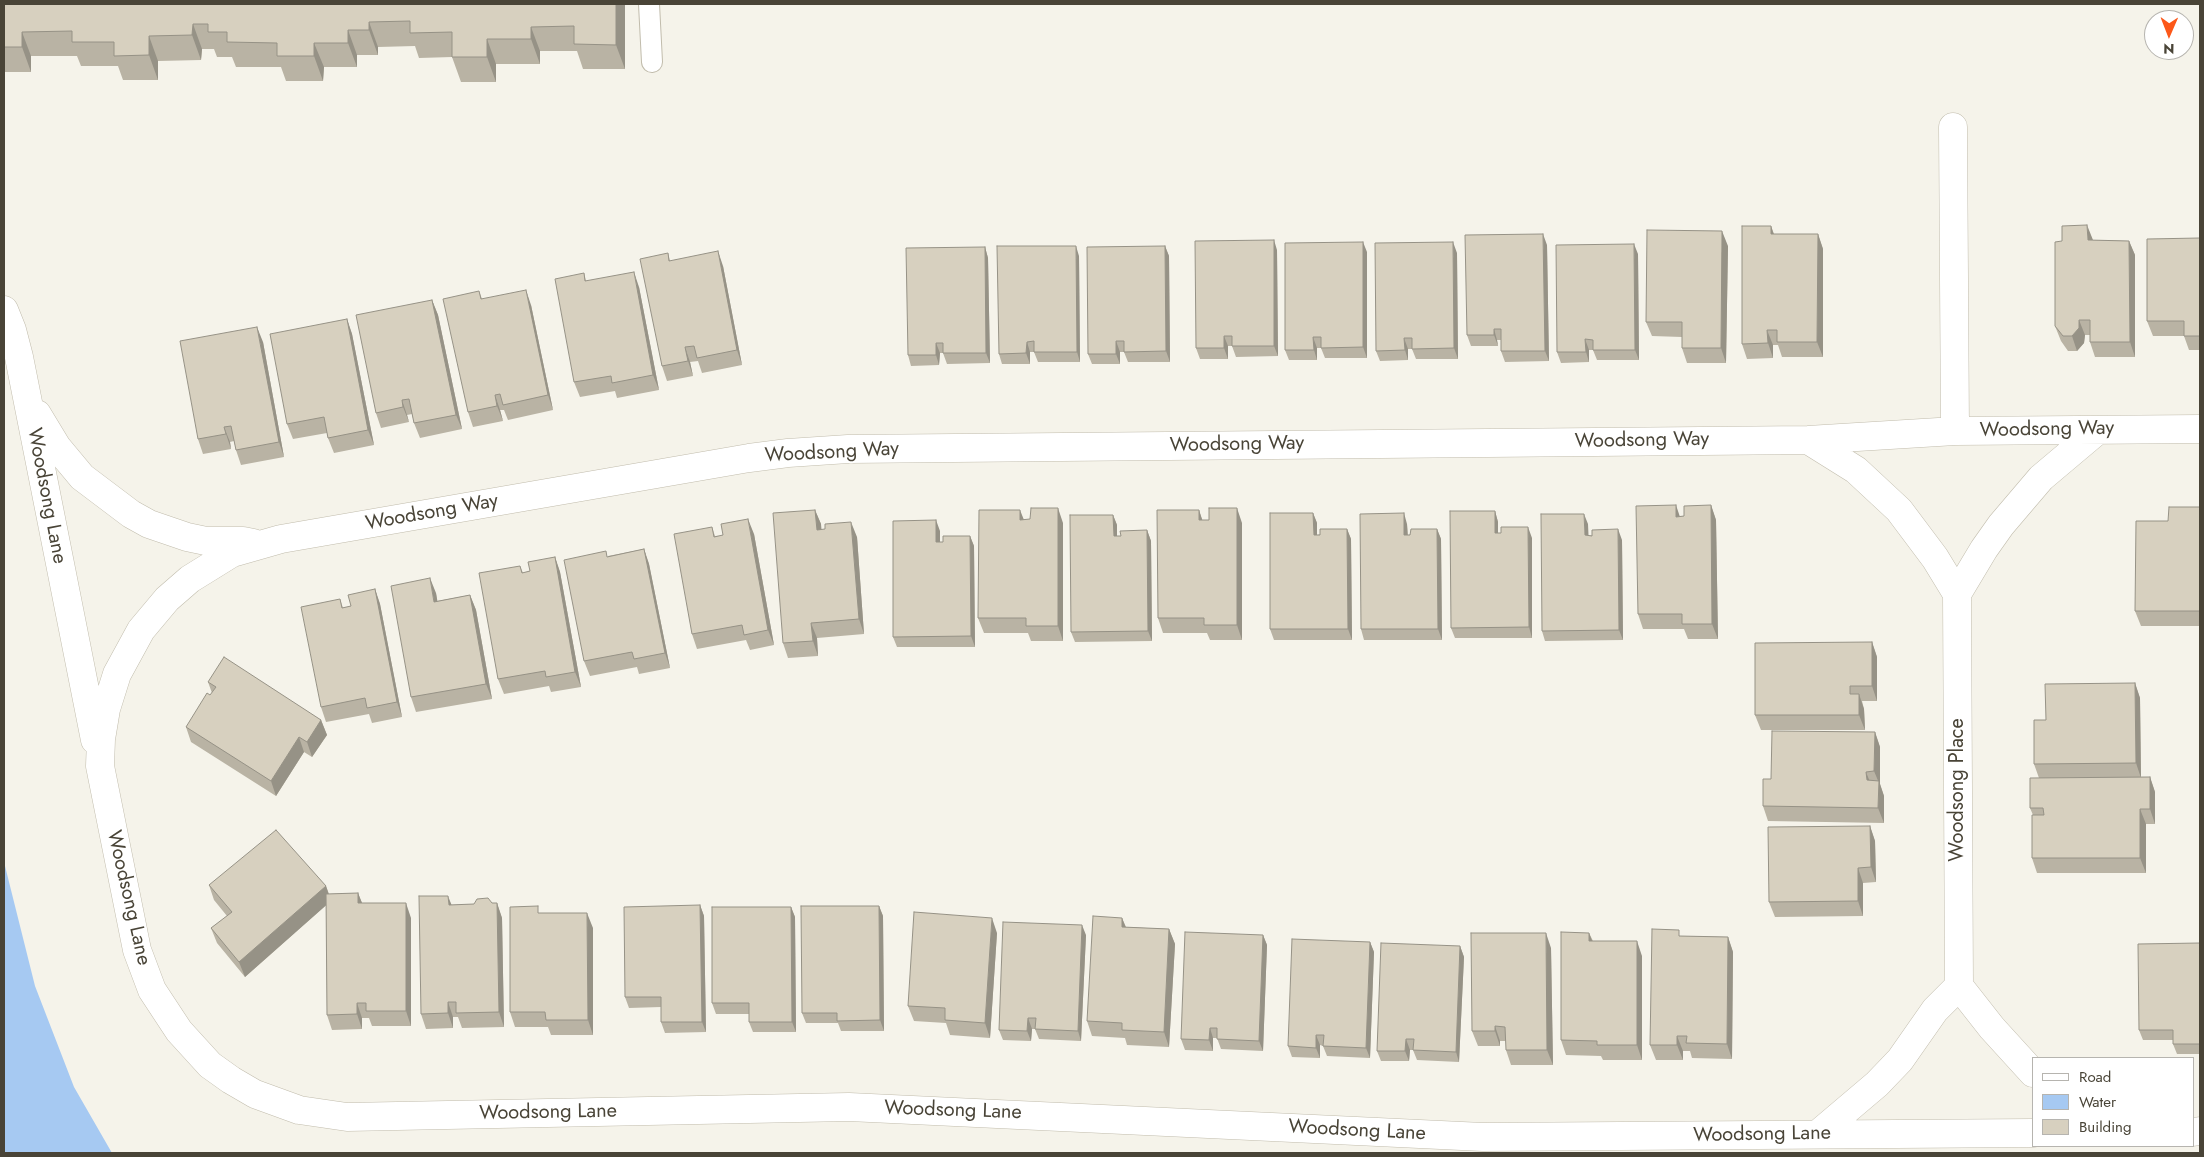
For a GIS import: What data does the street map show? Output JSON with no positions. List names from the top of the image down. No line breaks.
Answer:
{"streets":{"street":["Woodsong Way","Woodsong Lane","Woodsong Place"]},"crossings":[["Woodsong Way","Woodsong Lane"]],"legend":["Road","Water","Building"],"north":"bottom"}
